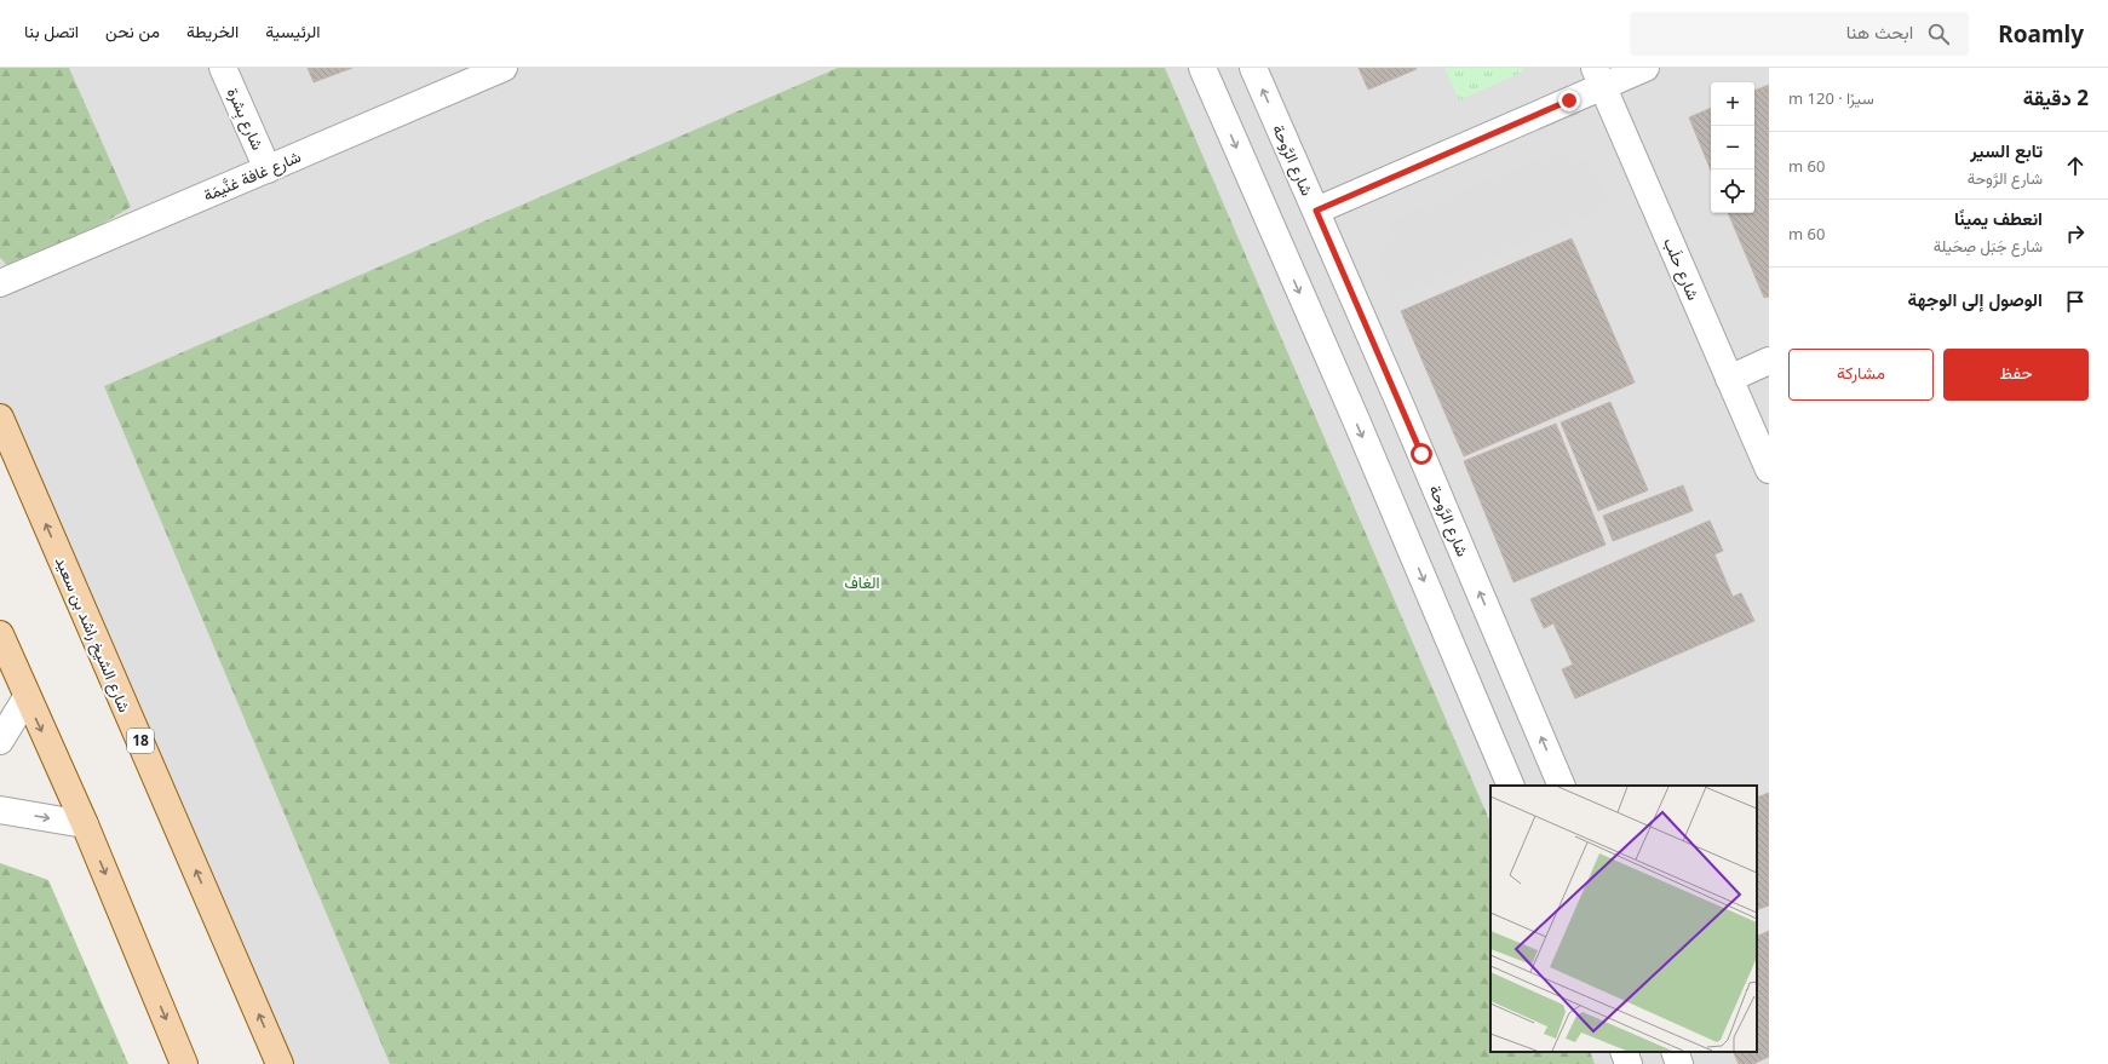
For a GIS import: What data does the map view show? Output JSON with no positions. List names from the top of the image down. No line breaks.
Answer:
{"streets":{"main road":["شارع الشيخ راشد بن سعيد","18"],"street":["شارع بِشرة","شارع الرَّوحة","شارع غافة غنَّيمَة","شارع حلَب"]},"crossings":[["شارع بِشرة","شارع غافة غنَّيمَة"]],"parks":["الغاف"],"page":{"header":"Roamly","search":"ابحث هنا","nav":["الرئيسية","الخريطة","من نحن","اتصل بنا"],"heading":["2 دقيقة","سيرًا · 120 m"],"map_buttons":["+","−"],"list":[["تابع السير","شارع الرَّوحة","60 m"],["انعطف يمينًا","شارع جَبَل صِحَيلة","60 m"],"الوصول إلى الوجهة"],"buttons":["حفظ","مشاركة"]}}
